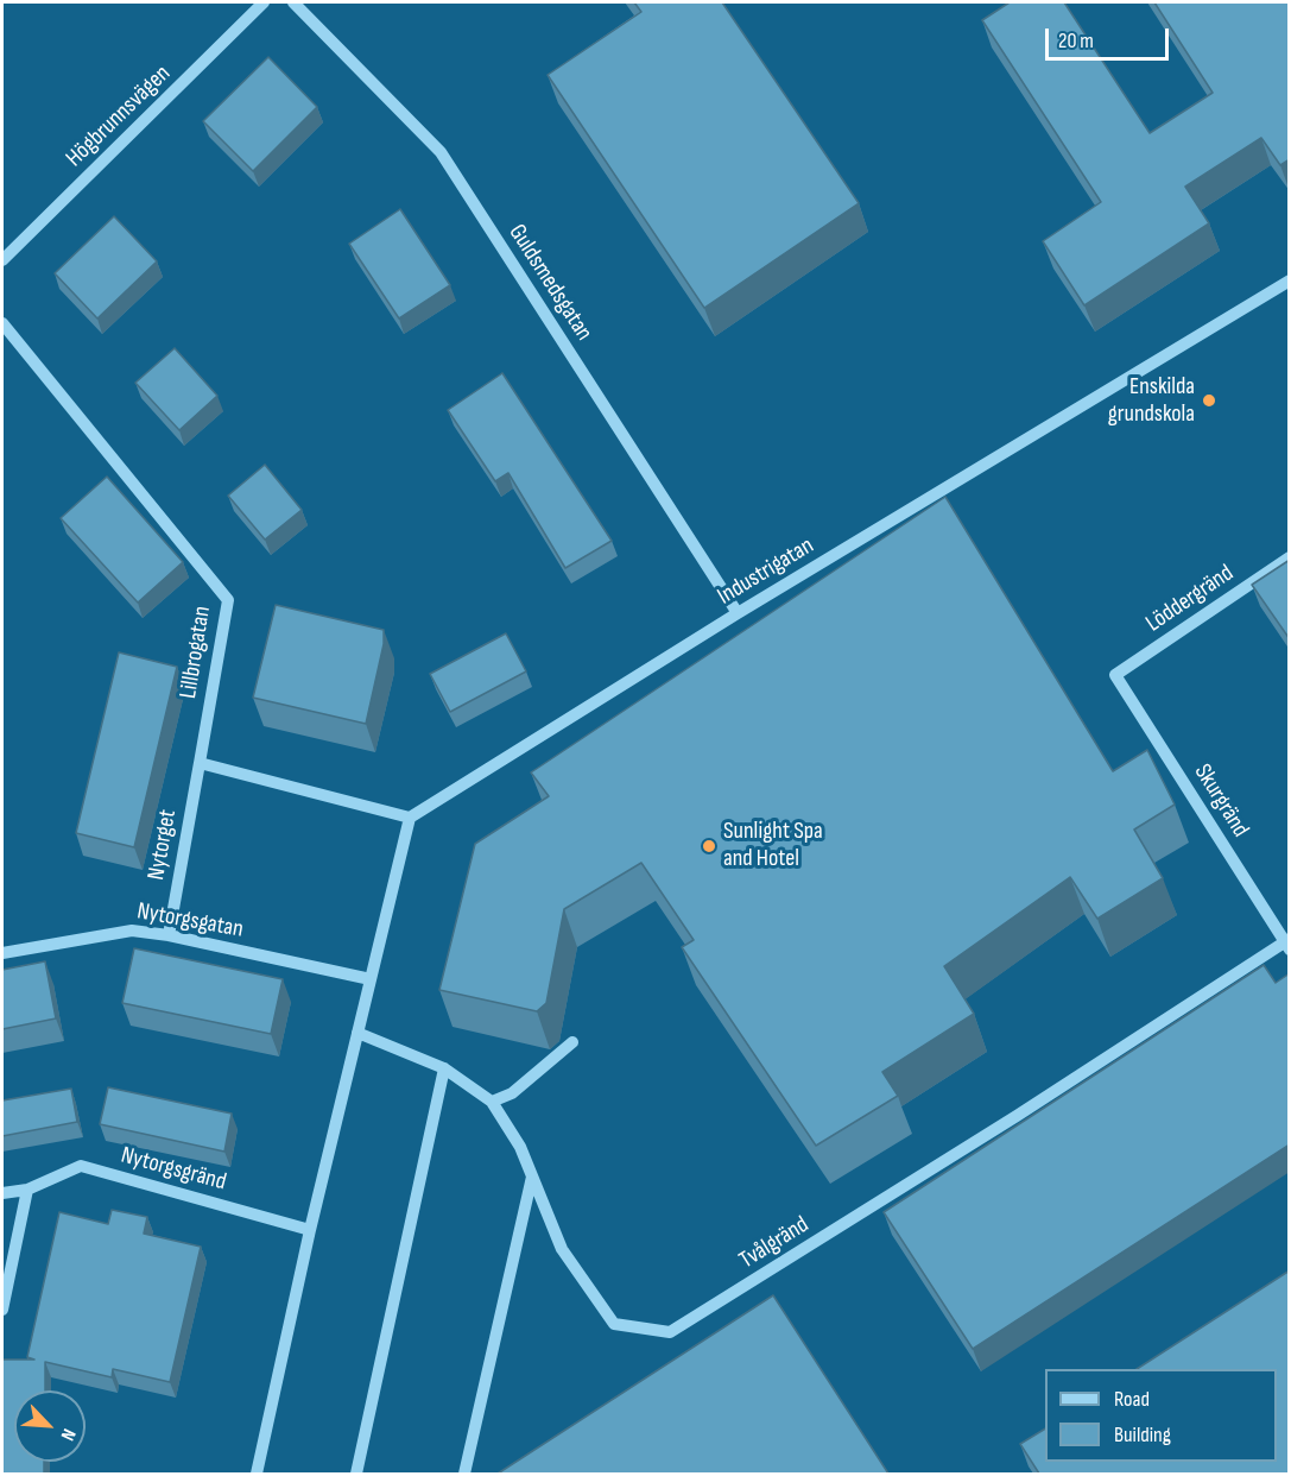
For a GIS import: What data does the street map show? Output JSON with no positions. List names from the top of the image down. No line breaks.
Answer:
{"streets":{"street":["Högbrunnsvägen","Guldsmedsgatan","Industrigatan","Löddergränd","Lillbrogatan","Skurgränd","Nytorget","Nytorgsgatan","Nytorgsgränd","Tvålgränd"]},"crossings":[["Guldsmedsgatan","Industrigatan"],["Löddergränd","Skurgränd"],["Lillbrogatan","Nytorget"],["Skurgränd","Tvålgränd"],["Nytorget","Nytorgsgatan"]],"places":["Enskilda grundskola","Sunlight Spa and Hotel"],"legend":["Road","Building"],"scale_bar":"20 m","north":"bottom right"}
